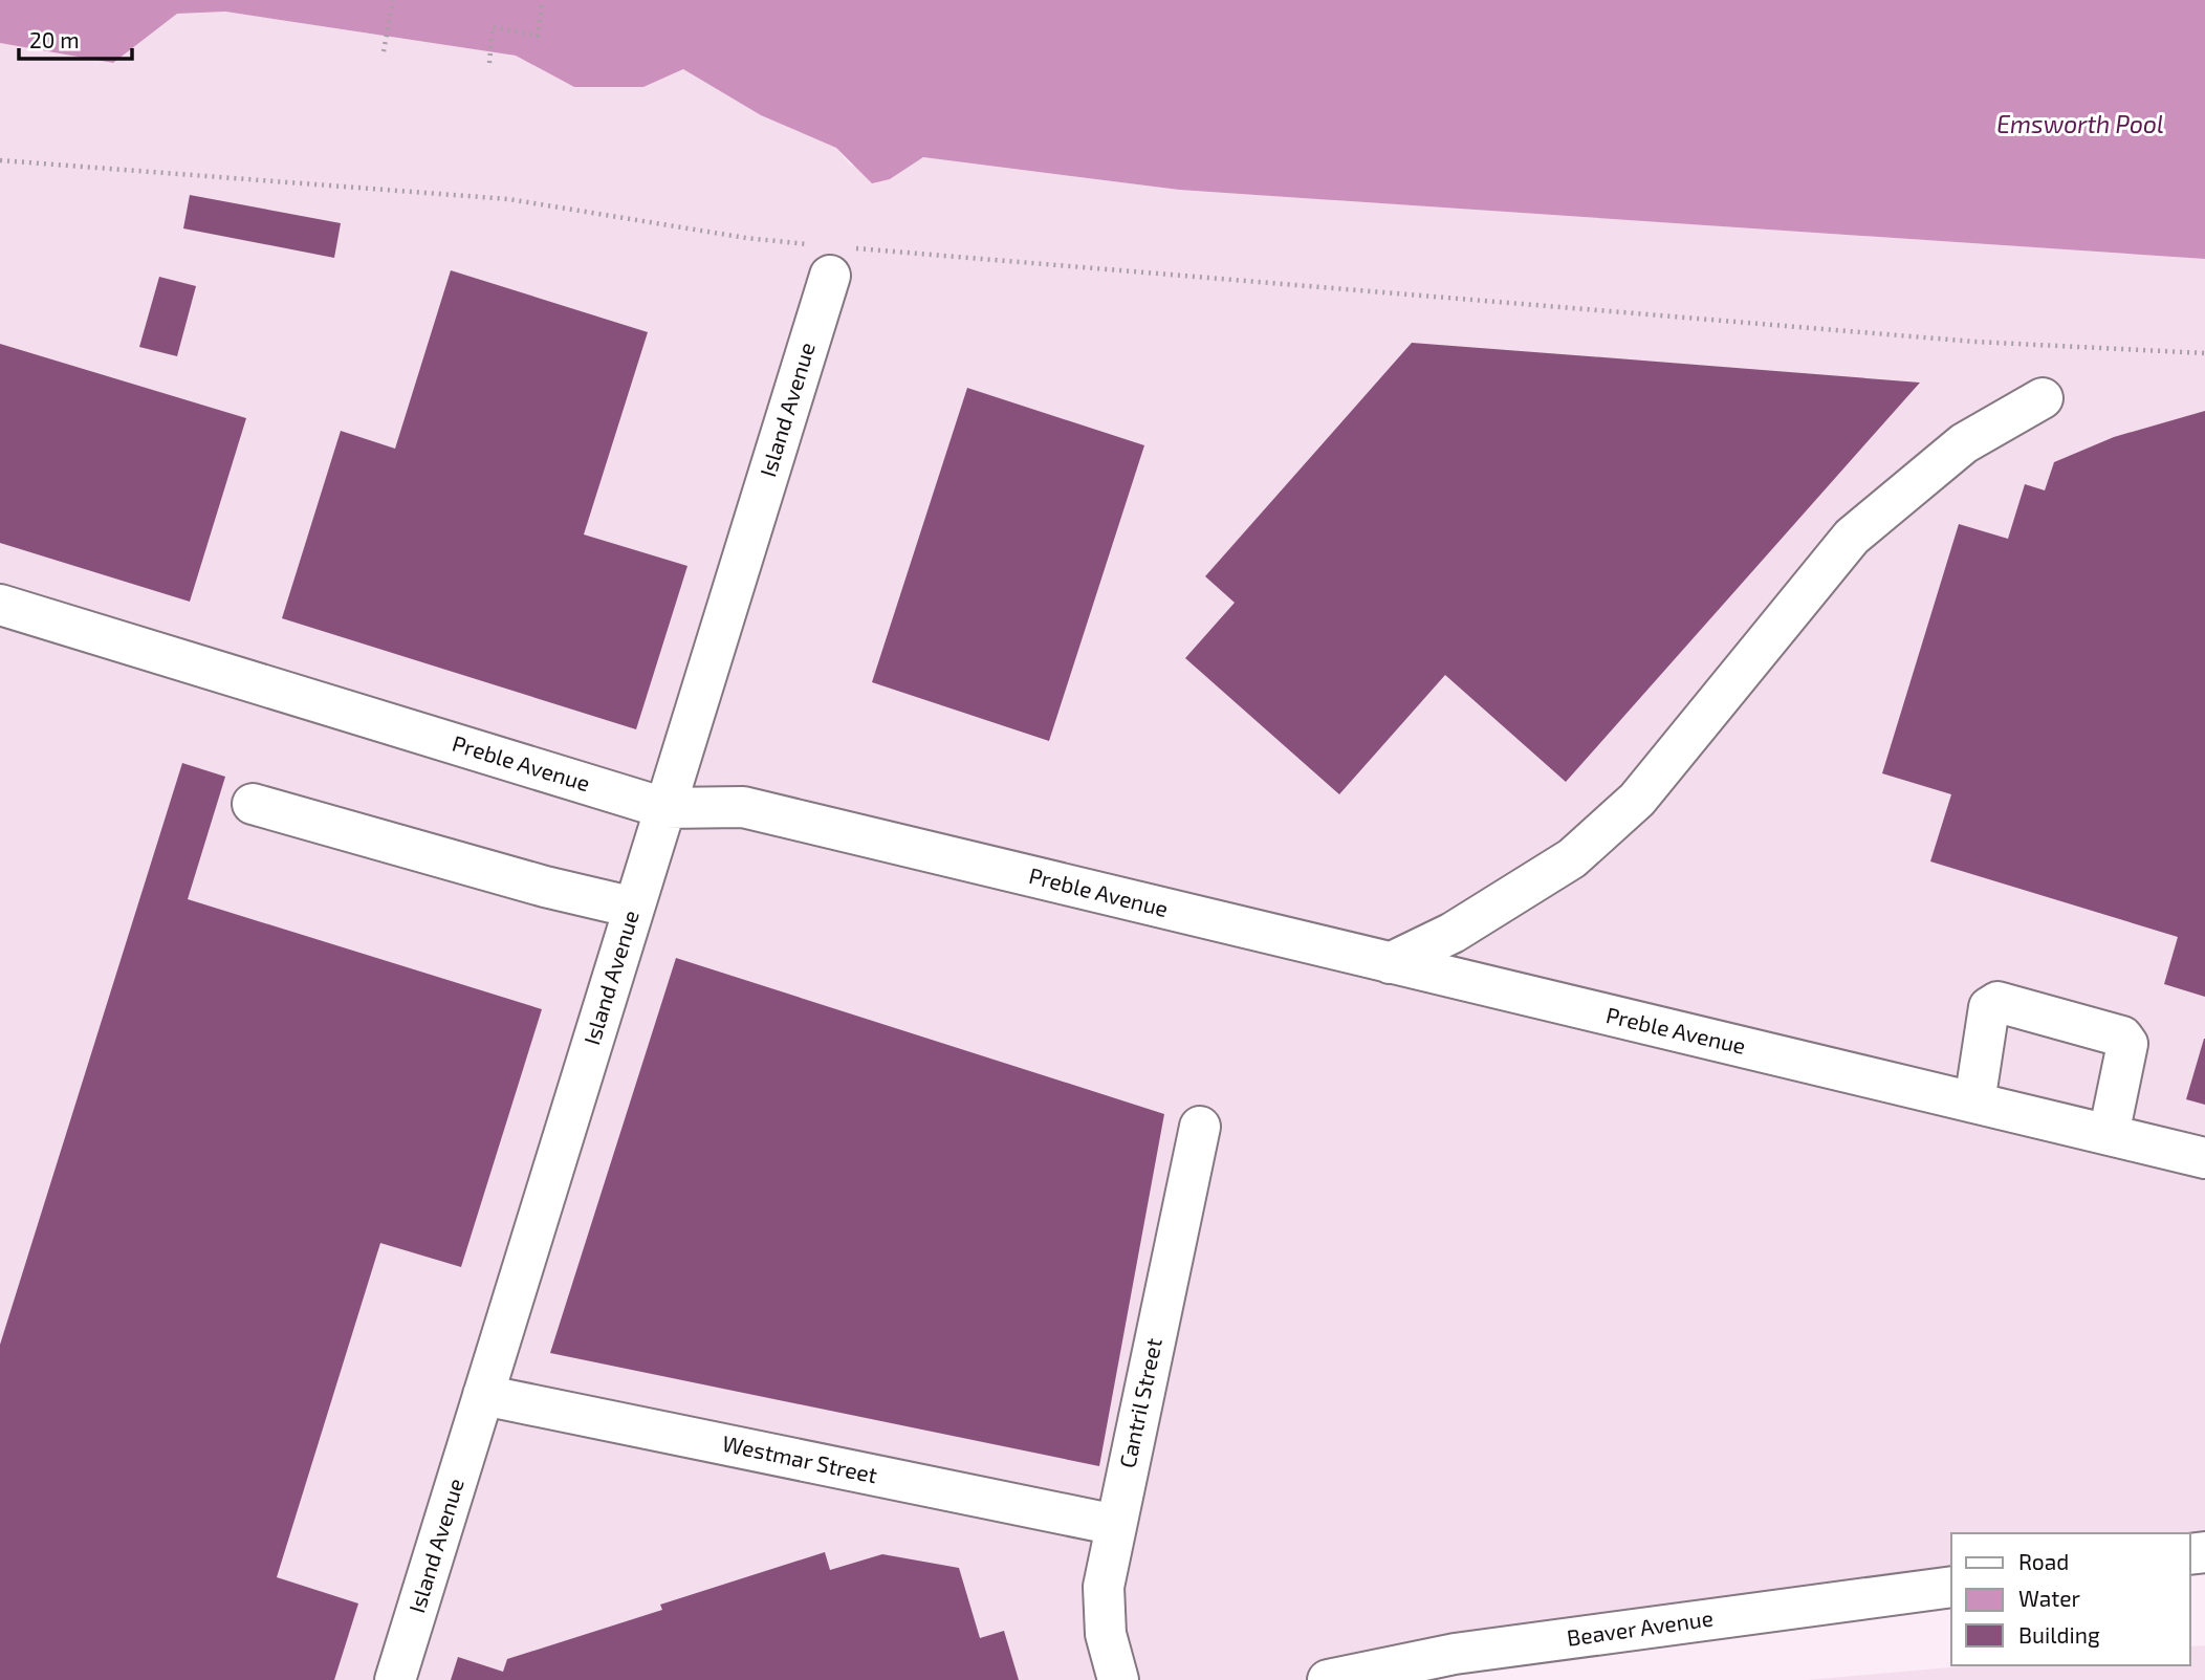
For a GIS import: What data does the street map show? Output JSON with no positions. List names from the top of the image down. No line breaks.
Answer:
{"streets":{"street":["Island Avenue","Preble Avenue","Cantril Street","Westmar Street","Beaver Avenue"]},"crossings":[["Island Avenue","Preble Avenue"],["Island Avenue","Westmar Street"],["Cantril Street","Westmar Street"]],"water":["Emsworth Pool"],"legend":["Road","Water","Building"],"scale_bar":"20 m"}
